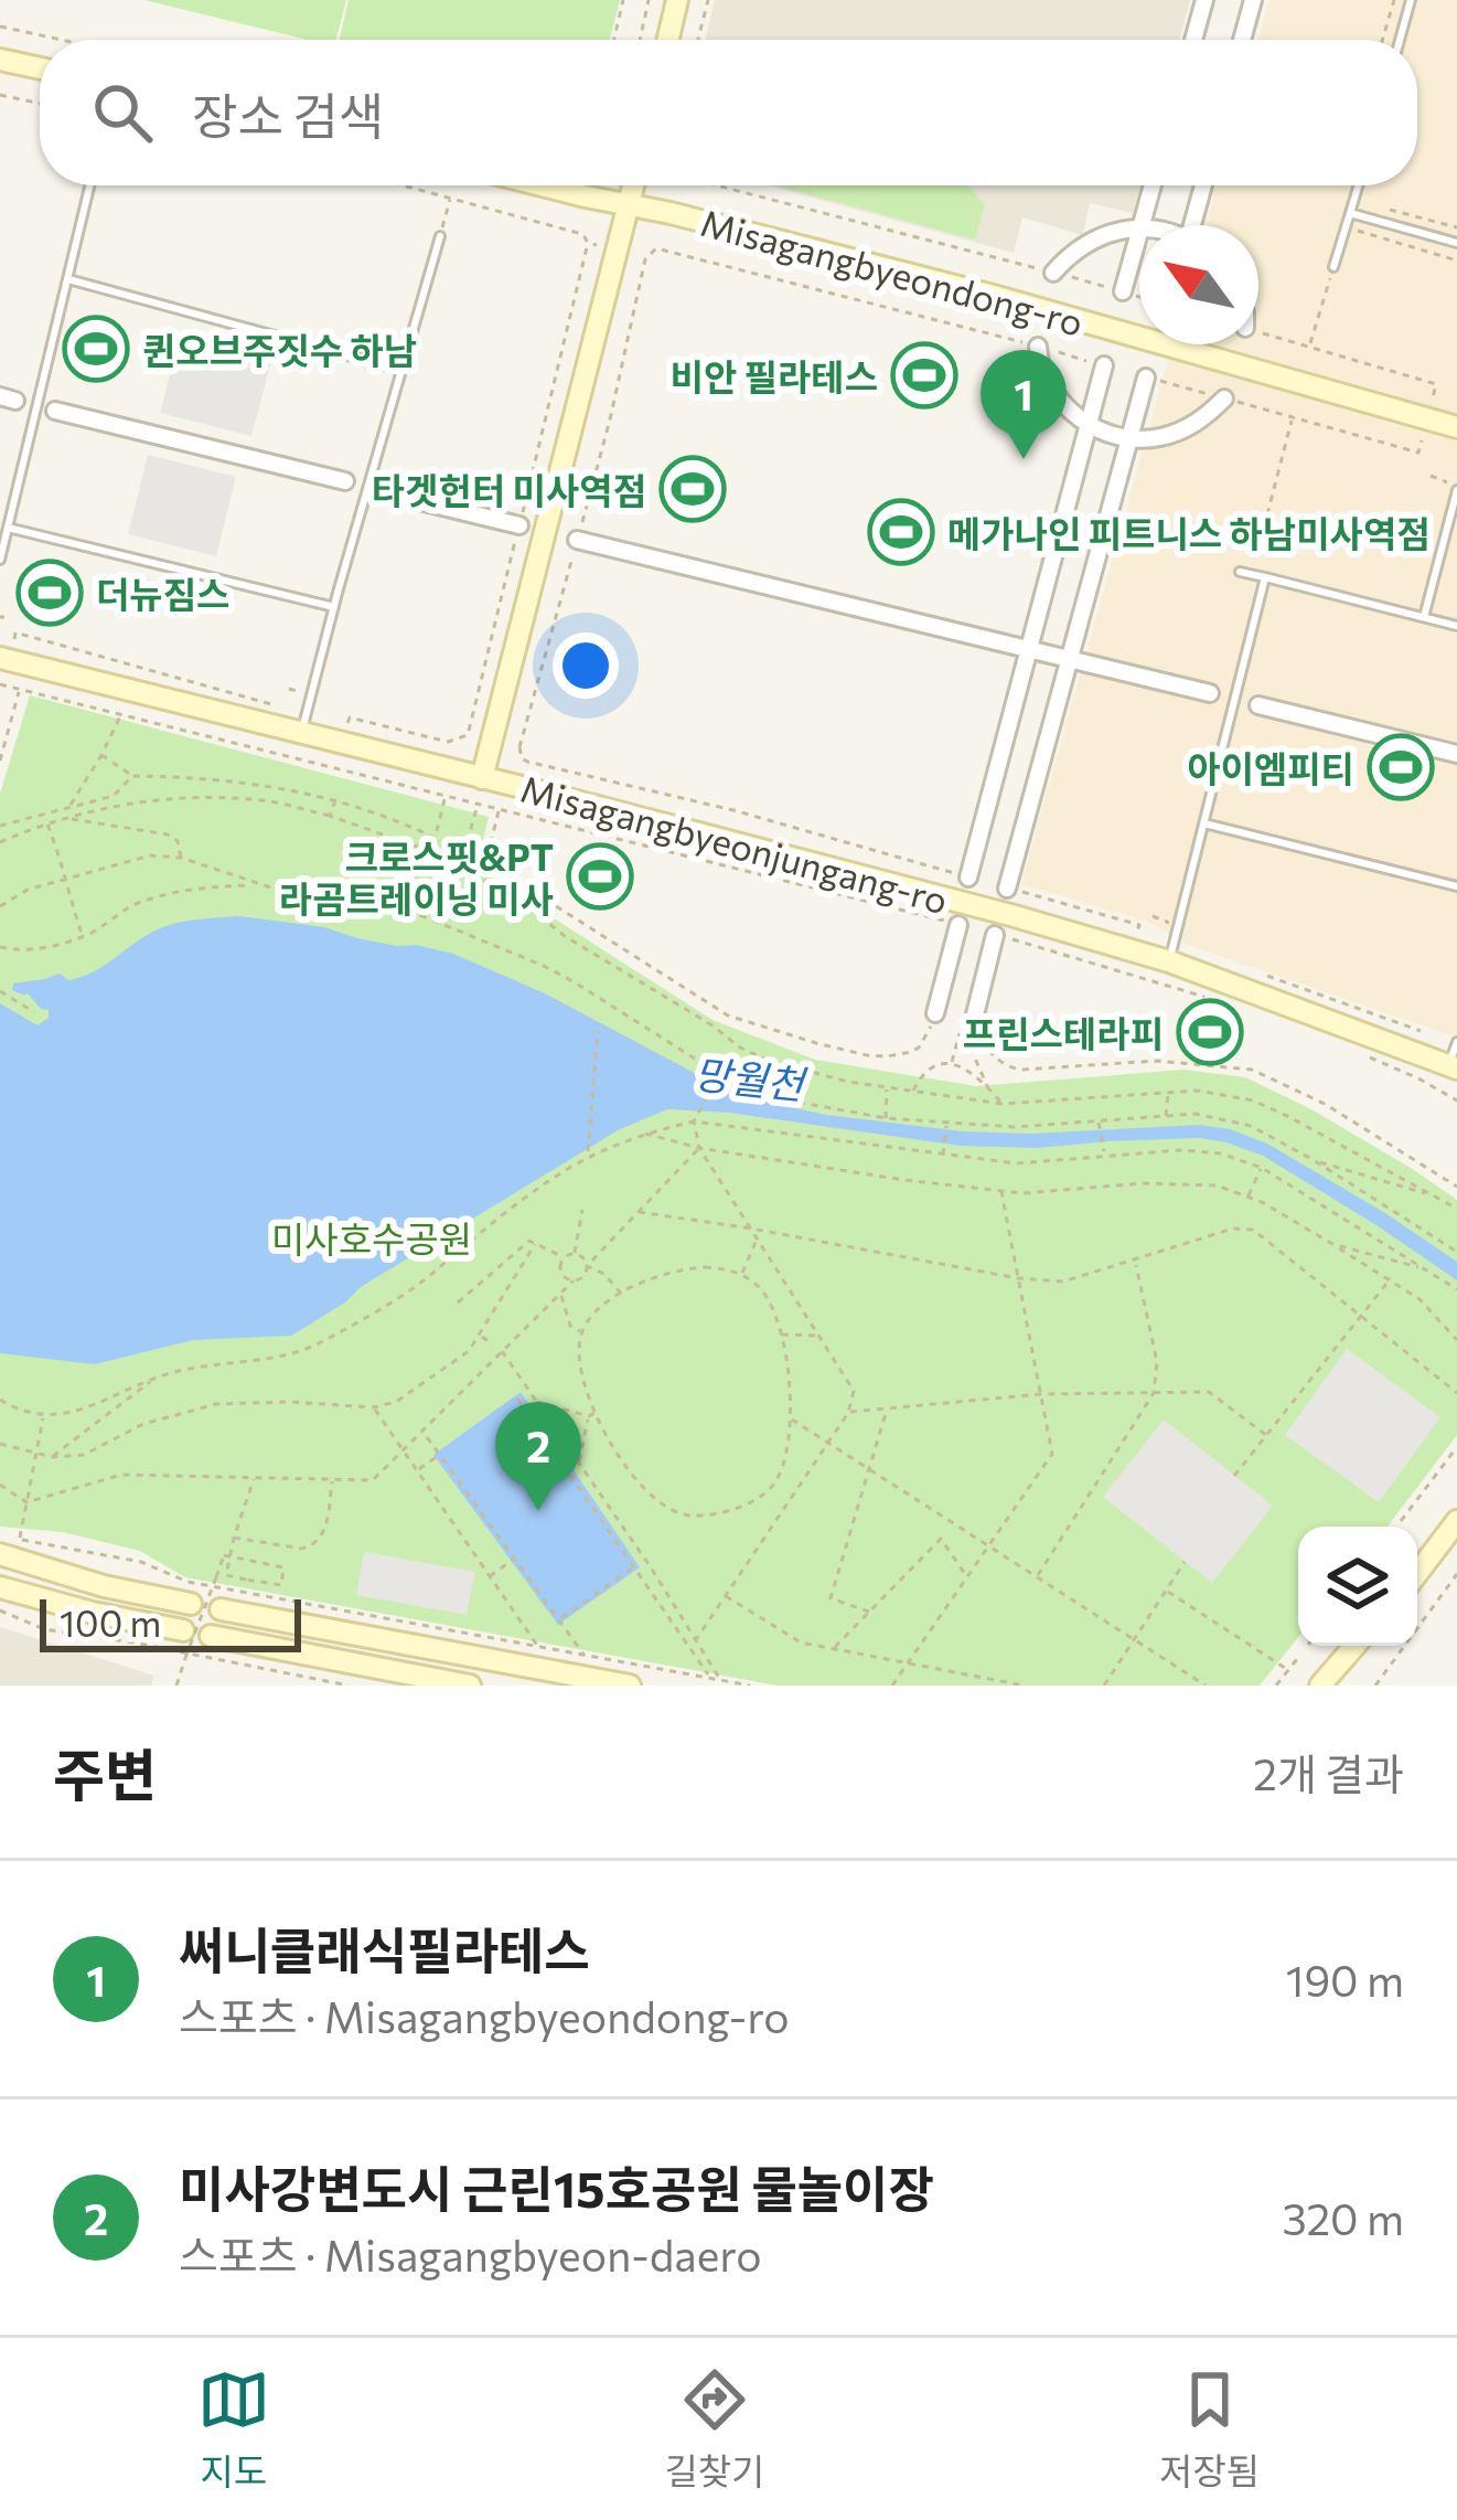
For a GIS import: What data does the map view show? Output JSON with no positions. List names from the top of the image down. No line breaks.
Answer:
{"streets":{"main road":["Misagangbyeondong-ro","Misagangbyeonjungang-ro"]},"water":["망월천"],"parks":["미사호수공원"],"places":{"sports":["퀸오브주짓수 하남","비안 필라테스","타겟헌터 미사역점","메가나인 피트니스 하남미사역점","더뉴짐스","아이엠피티","크로스핏&PT 라곰트레이닝 미사","프린스테라피"]},"scale_bar":"100 m","north":"top left","page":{"search":"장소 검색","pins":["1","2"],"scale":"100 m","heading":["주변","2개 결과"],"list":[{"mark":"1","name":"써니클래식필라테스","note":"스포츠 · Misagangbyeondong-ro","value":"190 m"},{"mark":"2","name":"미사강변도시 근린15호공원 물놀이장","note":"스포츠 · Misagangbyeon-daero","value":"320 m"}],"nav":["지도","길찾기","저장됨"]}}
